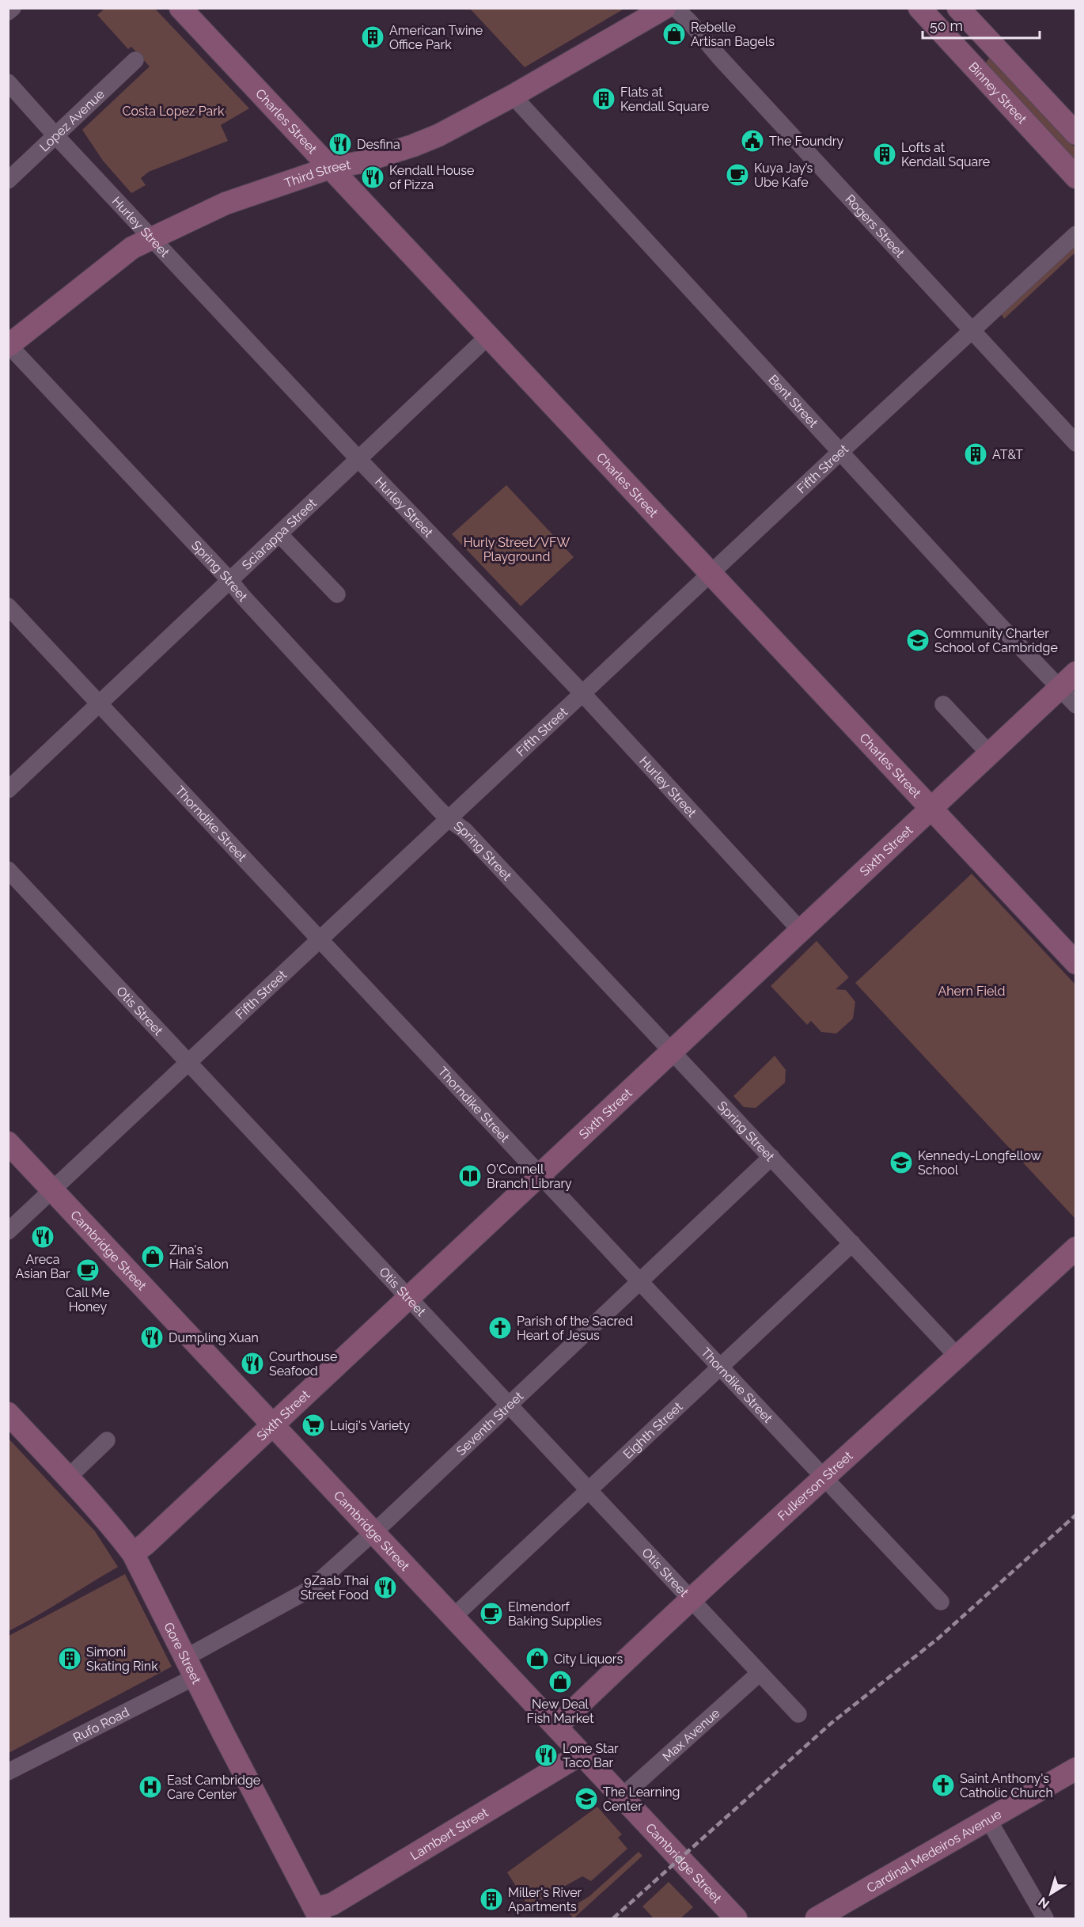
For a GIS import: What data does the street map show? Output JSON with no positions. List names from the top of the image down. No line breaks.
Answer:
{"streets":{"street":["Binney Street","Lopez Avenue","Charles Street","Third Street","Hurley Street","Rogers Street","Bent Street","Fifth Street","Sciarappa Street","Spring Street","Thorndike Street","Sixth Street","Otis Street","Cambridge Street","Seventh Street","Eighth Street","Fulkerson Street","Gore Street","Rufo Road","Max Avenue","Lambert Street","Cardinal Medeiros Avenue"]},"crossings":[["Lopez Avenue","Hurley Street"],["Charles Street","Third Street"],["Charles Street","Fifth Street"],["Charles Street","Sciarappa Street"],["Charles Street","Sixth Street"],["Third Street","Hurley Street"],["Third Street","Bent Street"],["Third Street","Spring Street"],["Hurley Street","Fifth Street"],["Hurley Street","Sciarappa Street"],["Hurley Street","Sixth Street"],["Rogers Street","Fifth Street"],["Bent Street","Fifth Street"],["Bent Street","Sixth Street"],["Fifth Street","Spring Street"],["Fifth Street","Thorndike Street"],["Fifth Street","Otis Street"],["Fifth Street","Cambridge Street"],["Sciarappa Street","Spring Street"],["Sciarappa Street","Thorndike Street"],["Spring Street","Sixth Street"],["Spring Street","Seventh Street"],["Spring Street","Eighth Street"],["Spring Street","Fulkerson Street"],["Thorndike Street","Sixth Street"],["Thorndike Street","Seventh Street"],["Thorndike Street","Eighth Street"],["Thorndike Street","Fulkerson Street"],["Sixth Street","Otis Street"],["Sixth Street","Cambridge Street"],["Sixth Street","Gore Street"],["Otis Street","Seventh Street"],["Otis Street","Eighth Street"],["Otis Street","Fulkerson Street"],["Otis Street","Max Avenue"],["Cambridge Street","Seventh Street"],["Cambridge Street","Eighth Street"],["Cambridge Street","Fulkerson Street"],["Cambridge Street","Max Avenue"],["Cambridge Street","Lambert Street"],["Seventh Street","Gore Street"],["Seventh Street","Rufo Road"],["Gore Street","Rufo Road"],["Gore Street","Lambert Street"]],"parks":["Costa Lopez Park","Hurly Street/VFW Playground","Ahern Field"],"places":{"shop":["Rebelle Artisan Bagels","Zina's Hair Salon","City Liquors","New Deal Fish Market"],"building":["American Twine Office Park","Flats at Kendall Square","Lofts at Kendall Square","AT&T","Simoni Skating Rink","Miller's River Apartments"],"public building":["The Foundry"],"restaurant":["Desfina","Kendall House of Pizza","Areca Asian Bar","Dumpling Xuan","Courthouse Seafood","9Zaab Thai Street Food","Lone Star Taco Bar"],"cafe":["Kuya Jay’s Ube Kafe","Call Me Honey","Elmendorf Baking Supplies"],"school or university":["Community Charter School of Cambridge","Kennedy-Longfellow School","The Learning Center"],"library":["O'Connell Branch Library"],"church":["Parish of the Sacred Heart of Jesus","Saint Anthony's Catholic Church"],"supermarket":["Luigi's Variety"],"hospital":["East Cambridge Care Center"]},"scale_bar":"50 m","north":"bottom left"}
